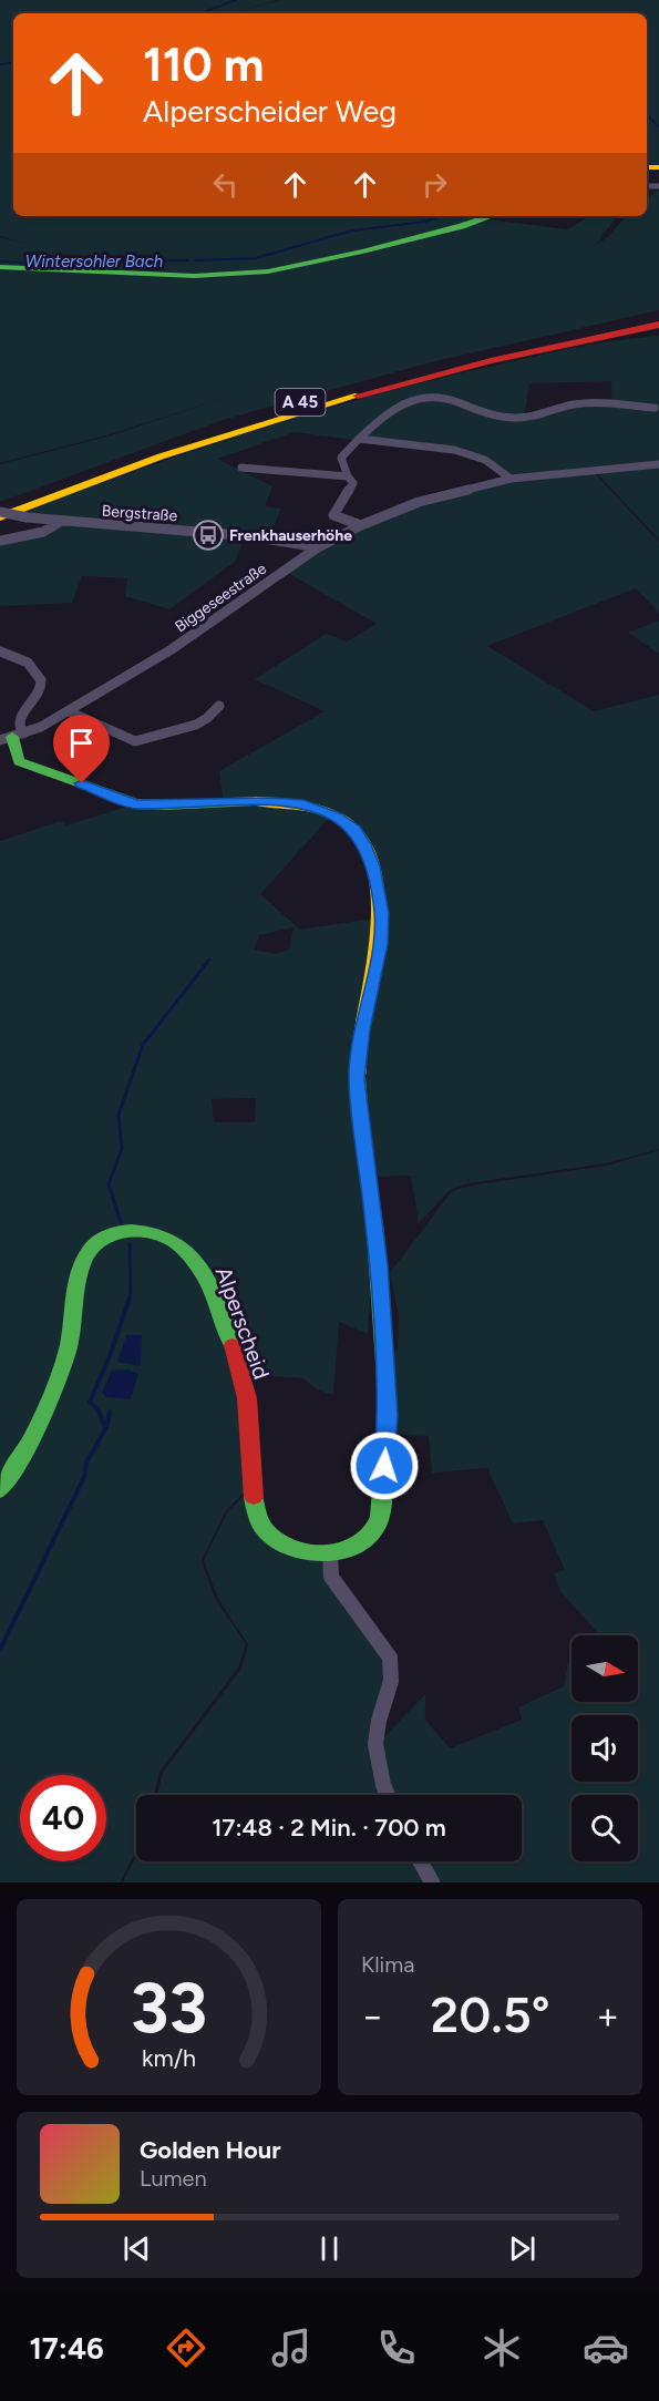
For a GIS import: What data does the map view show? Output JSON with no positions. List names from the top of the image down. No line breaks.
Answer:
{"streets":{"main road":["A 45","Alperscheid"],"street":["Bergstraße","Biggeseestraße"]},"crossings":[["A 45","Bergstraße"],["Bergstraße","Biggeseestraße"],["Biggeseestraße","Alperscheid"]],"water":["Wintersohler Bach"],"places":{"bus stop":["Frenkhauserhöhe"]},"north":"right","page":{"turn":["110 m","Alperscheider Weg"],"limit":"40","trip":"17:48 · 2 Min. · 700 m","tile":"Klima","heat":["−","20.5°","+"],"song":["Golden Hour","Lumen"],"tabs":"17:46","gauge":["33","km/h"]}}
